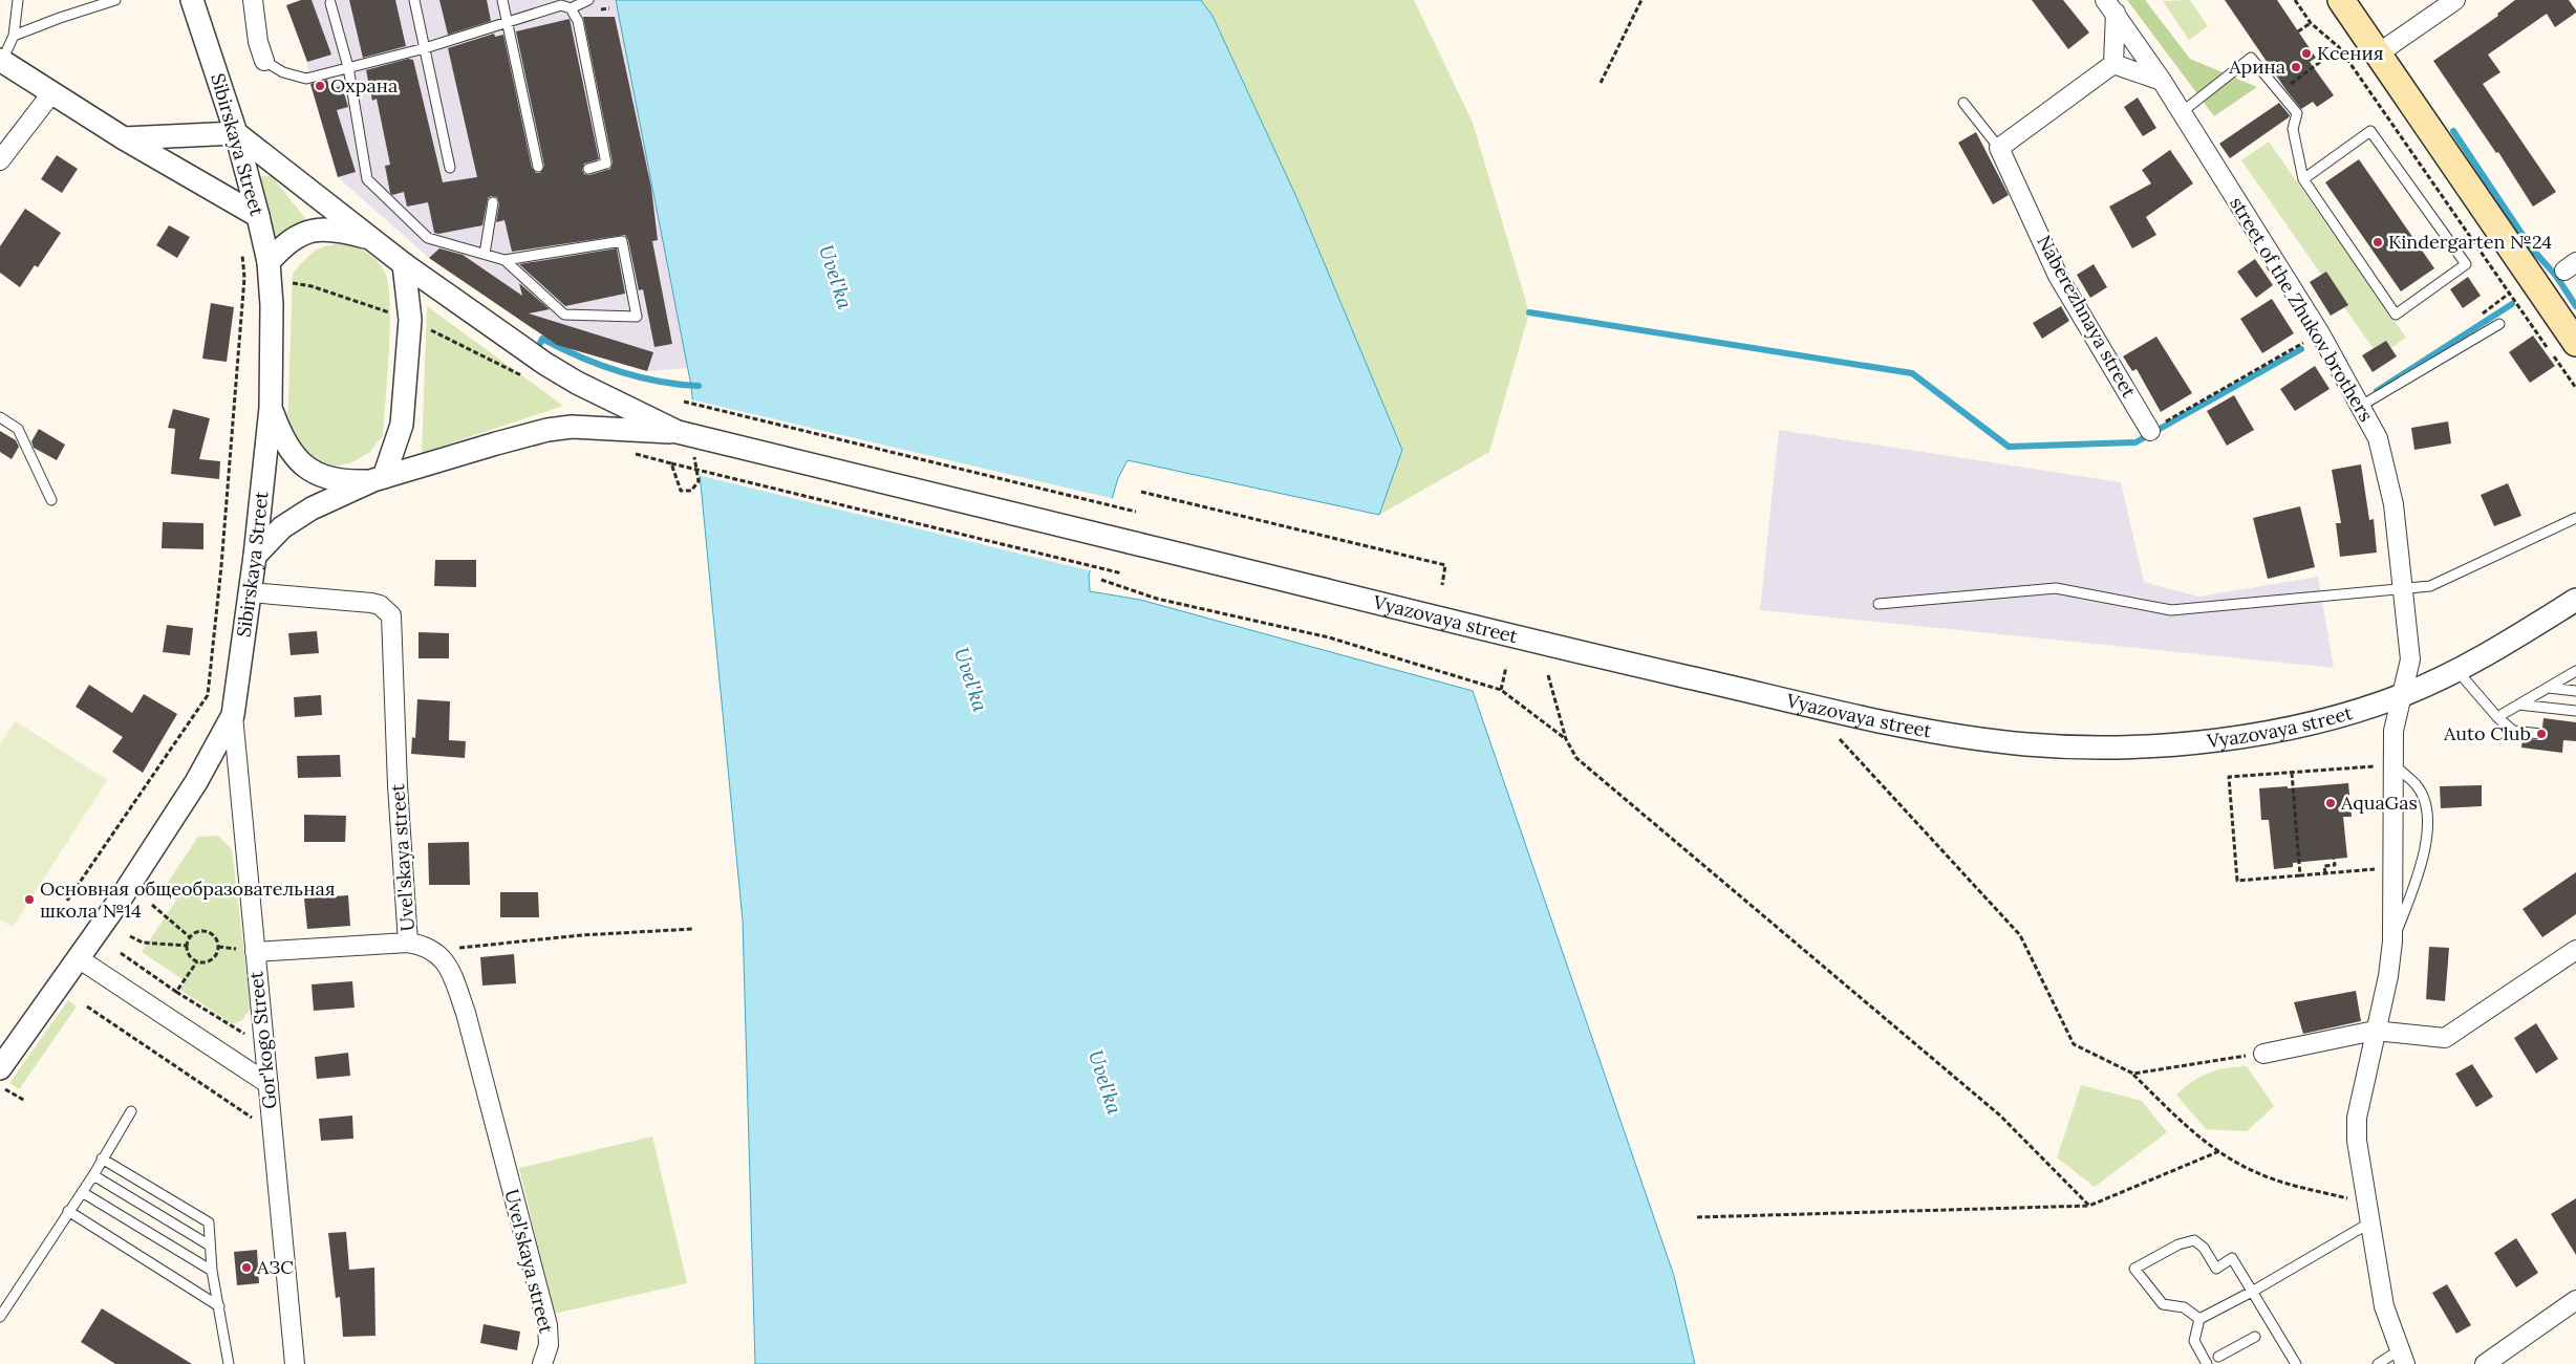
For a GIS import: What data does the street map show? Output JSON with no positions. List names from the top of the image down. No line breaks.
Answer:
{"streets":{"street":["Sibirskaya Street","street of the Zhukov brothers","Naberezhnaya street","Vyazovaya street","Uvel'skaya street","Gor'kogo Street"]},"crossings":[["Sibirskaya Street","Uvel'skaya street"],["Sibirskaya Street","Gor'kogo Street"],["street of the Zhukov brothers","Vyazovaya street"]],"water":["Uvel'ka"],"places":["Ксения","Арина","Охрана","Kindergarten №24","Auto Club","AquaGas","Основная общеобразовательная школа №14","АЗС"]}
